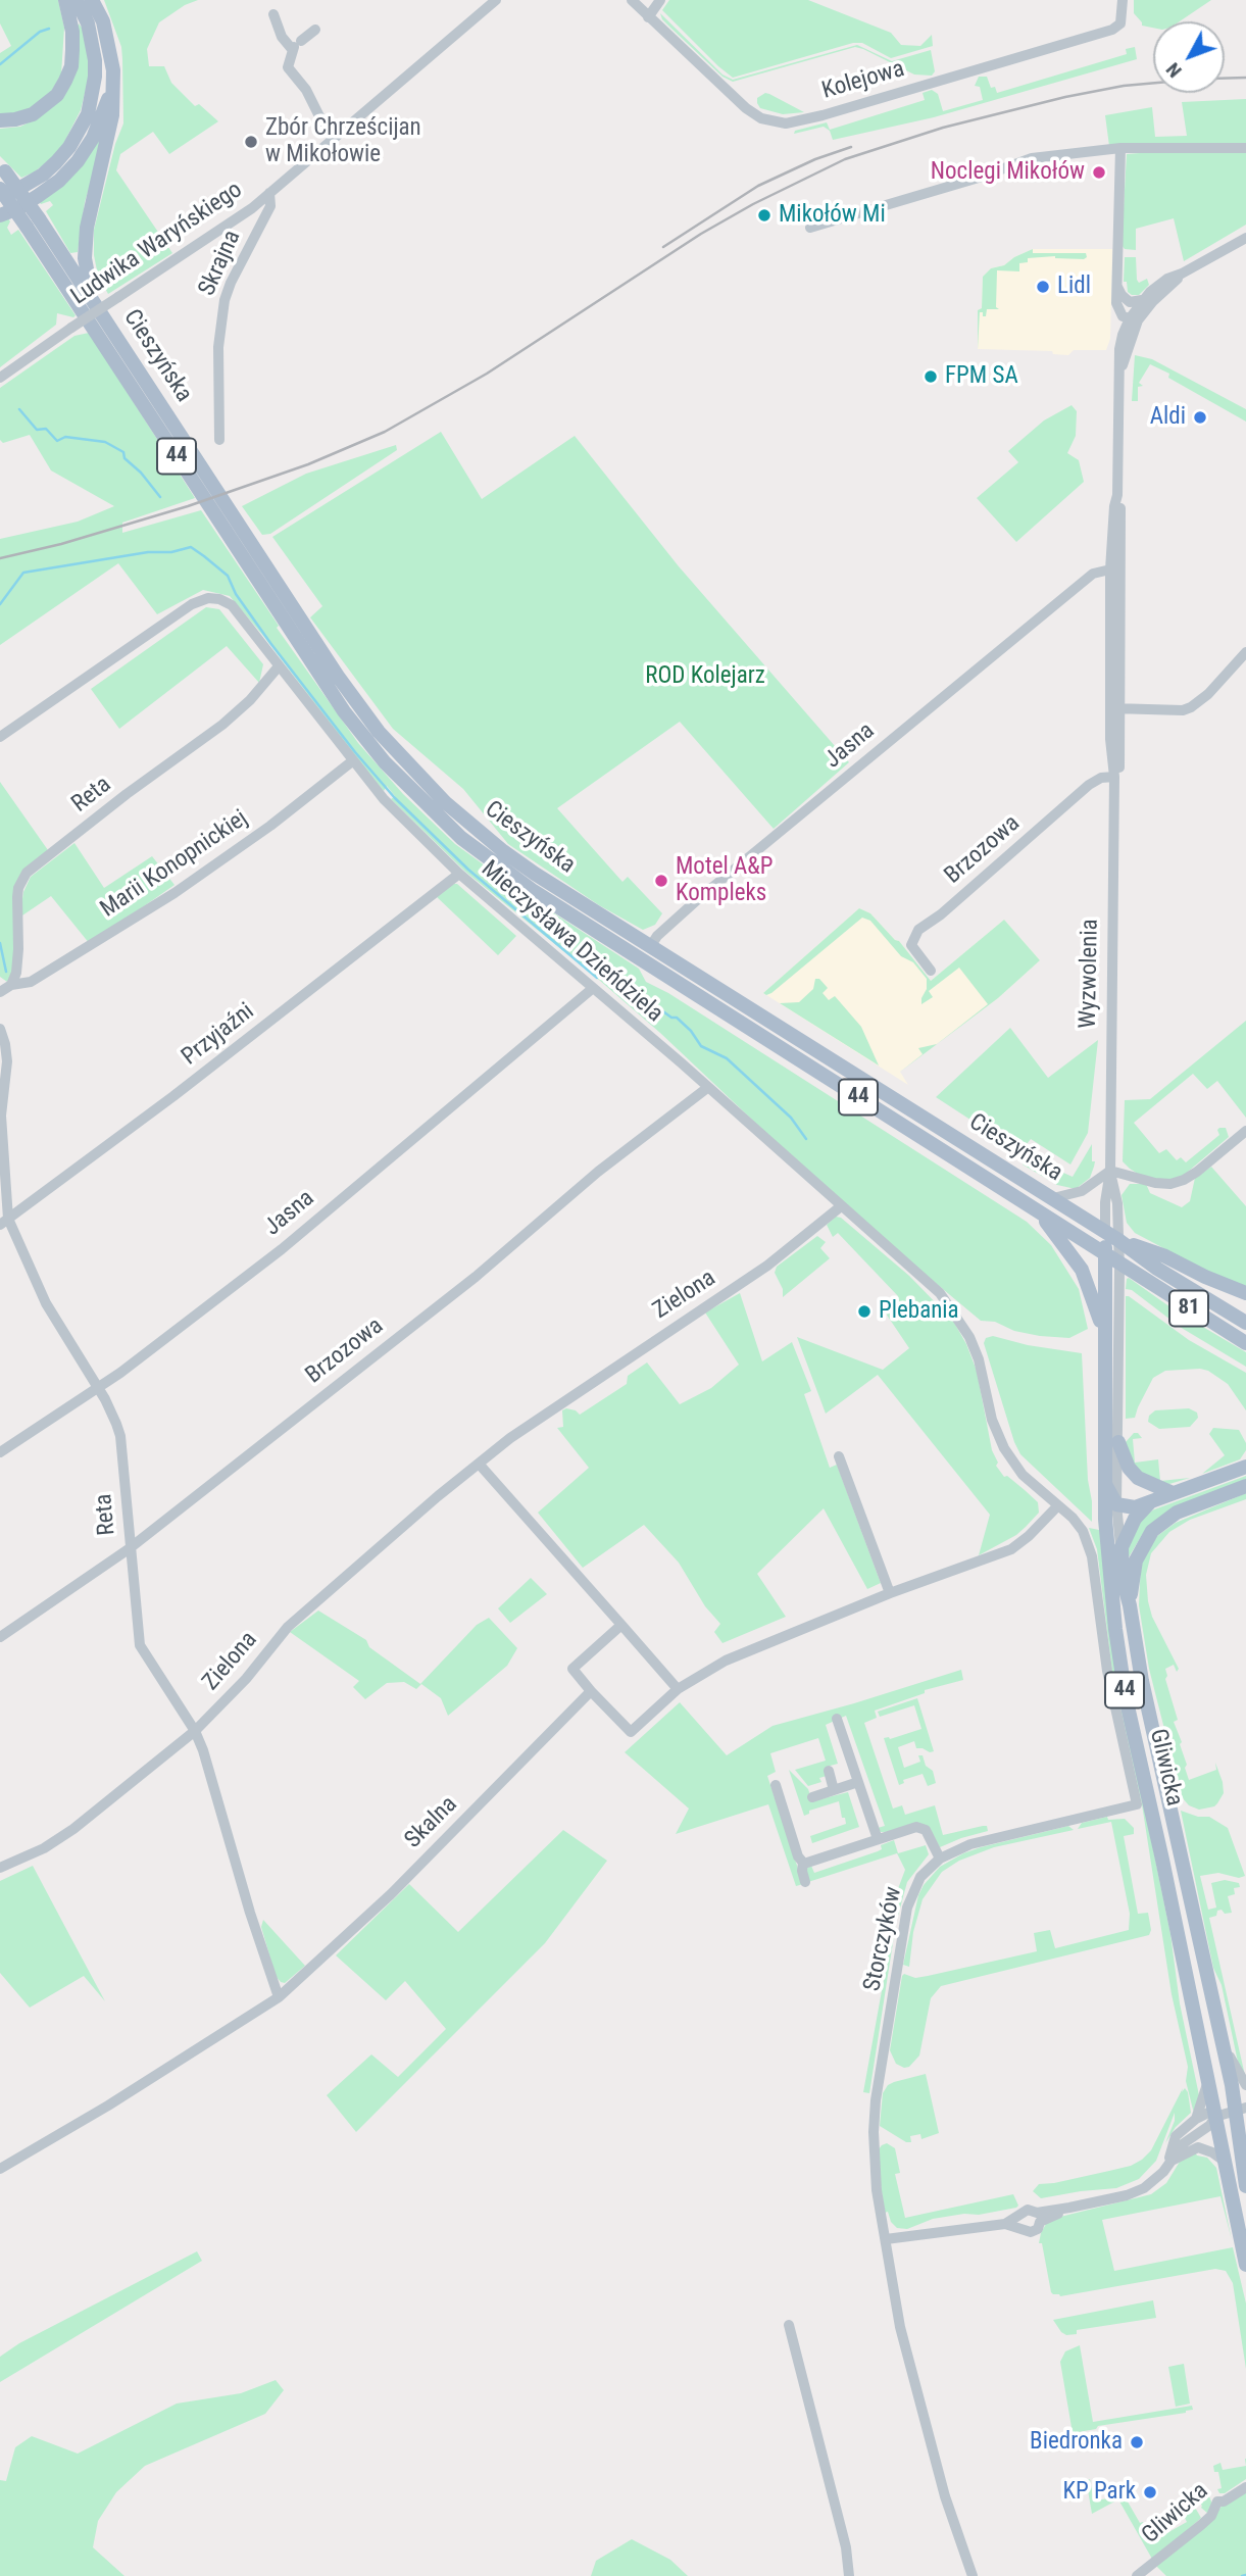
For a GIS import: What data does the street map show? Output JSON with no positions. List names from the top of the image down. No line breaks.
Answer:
{"streets":{"main road":["Cieszyńska","44","81","Gliwicka"],"street":["Kolejowa","Ludwika Waryńskiego","Skrajna","Jasna","Reta","Brzozowa","Marii Konopnickiej","Mieczysława Dzieńdziela","Wyzwolenia","Przyjaźni","Zielona","Skalna","Storczyków"]},"crossings":[["Ludwika Waryńskiego","Skrajna"],["Cieszyńska","44"],["Cieszyńska","Jasna"],["Cieszyńska","Wyzwolenia"],["Cieszyńska","Gliwicka"],["44","Gliwicka"],["Jasna","Reta"],["Jasna","Mieczysława Dzieńdziela"],["Jasna","Wyzwolenia"],["Reta","Brzozowa"],["Reta","Marii Konopnickiej"],["Reta","Mieczysława Dzieńdziela"],["Reta","Przyjaźni"],["Reta","Zielona"],["Reta","Skalna"],["Brzozowa","Mieczysława Dzieńdziela"],["Brzozowa","Wyzwolenia"],["Marii Konopnickiej","Mieczysława Dzieńdziela"],["Mieczysława Dzieńdziela","Przyjaźni"],["Mieczysława Dzieńdziela","Zielona"],["Mieczysława Dzieńdziela","Gliwicka"],["Wyzwolenia","Gliwicka"],["Gliwicka","Storczyków"]],"parks":["ROD Kolejarz"],"places":["Zbór Chrześcijan w Mikołowie","Noclegi Mikołów","Mikołów Mi","Lidl","FPM SA","Aldi","Motel A&P Kompleks","Plebania","Biedronka","KP Park"],"north":"bottom left"}
